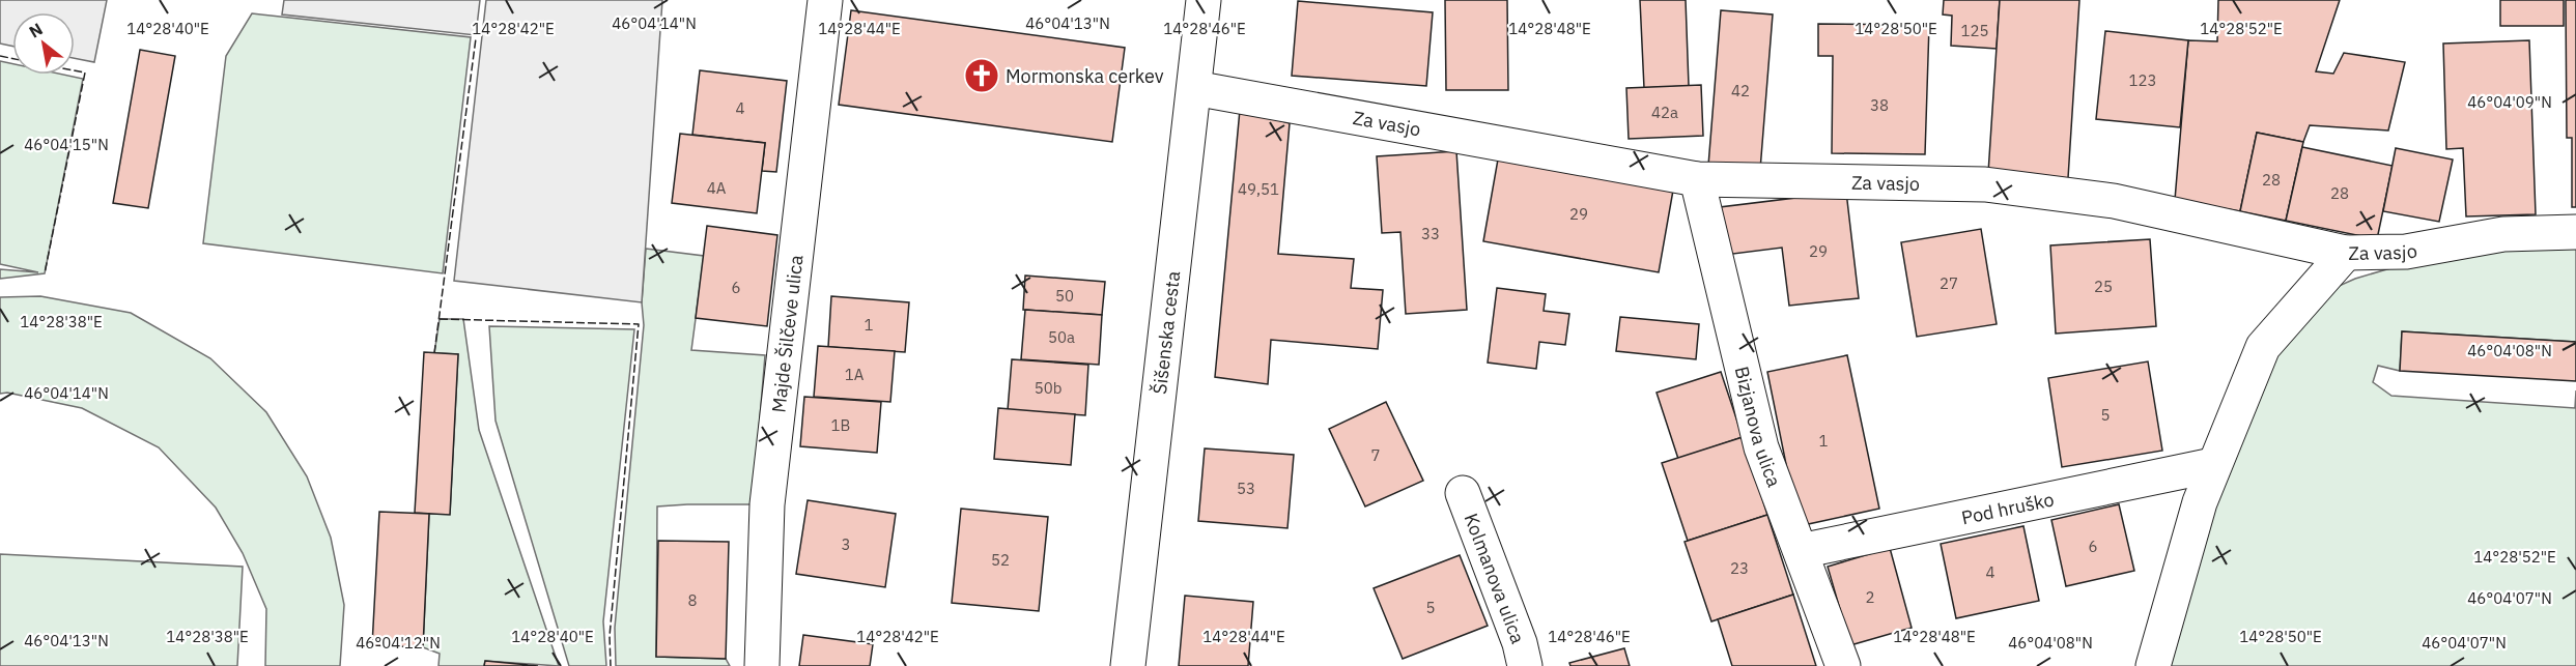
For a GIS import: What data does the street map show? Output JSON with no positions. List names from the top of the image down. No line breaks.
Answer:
{"streets":{"street":["Za vasjo","Majde Šilčeve ulica","Šišenska cesta","Bizjanova ulica","Pod hruško","Kolmanova ulica"]},"crossings":[["Za vasjo","Šišenska cesta"],["Za vasjo","Bizjanova ulica"],["Bizjanova ulica","Pod hruško"]],"places":{"church":["Mormonska cerkev"]},"house_numbers":["125","123","42","38","4","42a","28","4A","49,51","28","29","33","29","27","25","6","50","1","50a","1A","50b","5","1B","1","7","53","3","6","52","23","4","2","8","5"],"north":"top left","coordinates":["46°04'14\"N","46°04'13\"N","14°28'46\"E","14°28'40\"E","14°28'42\"E","14°28'44\"E","14°28'48\"E","14°28'50\"E","14°28'52\"E","46°04'09\"N","46°04'15\"N","14°28'38\"E","46°04'08\"N","46°04'07\"N","46°04'12\"N"]}
